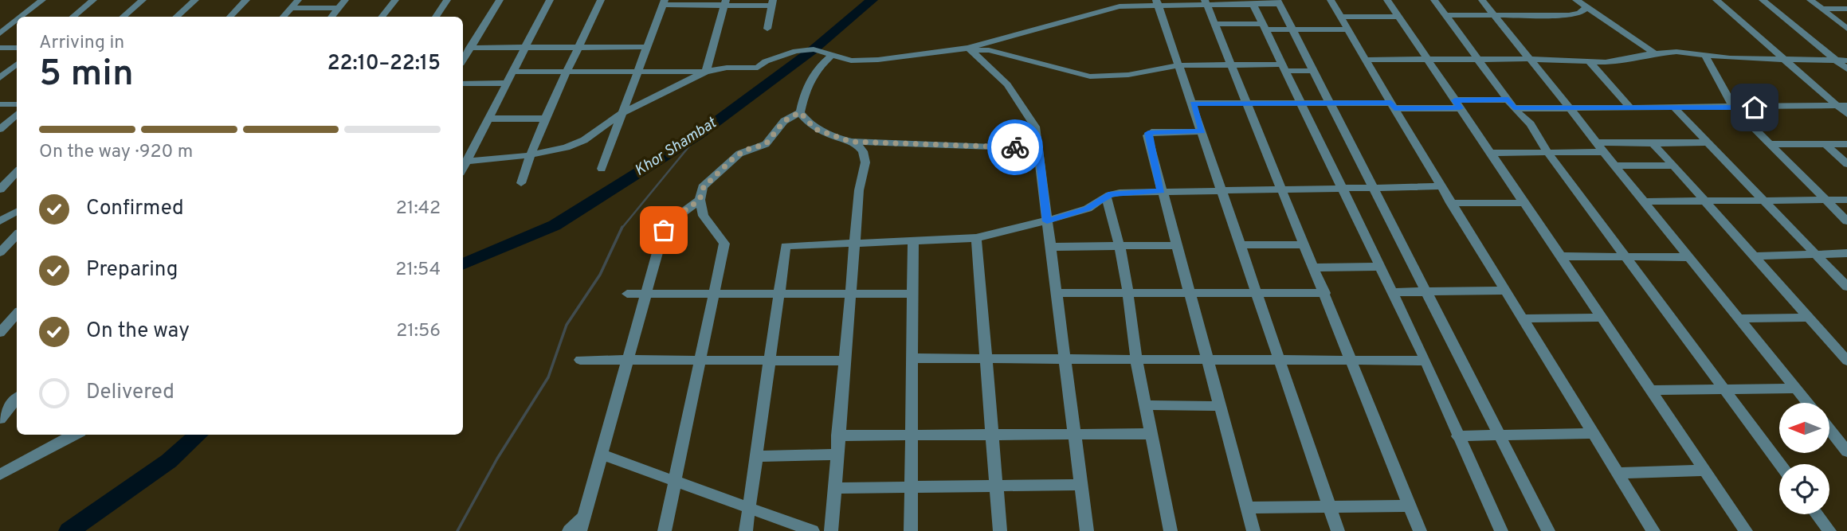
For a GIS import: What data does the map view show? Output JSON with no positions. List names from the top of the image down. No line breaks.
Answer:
{"water":["Khor Shambat"],"north":"left","page":{"heading":["5 min","Arriving in","22:10–22:15"],"bar":"On the way · 920 m","list":[["Confirmed","21:42"],["Preparing","21:54"],["On the way","21:56"],"Delivered"]}}
